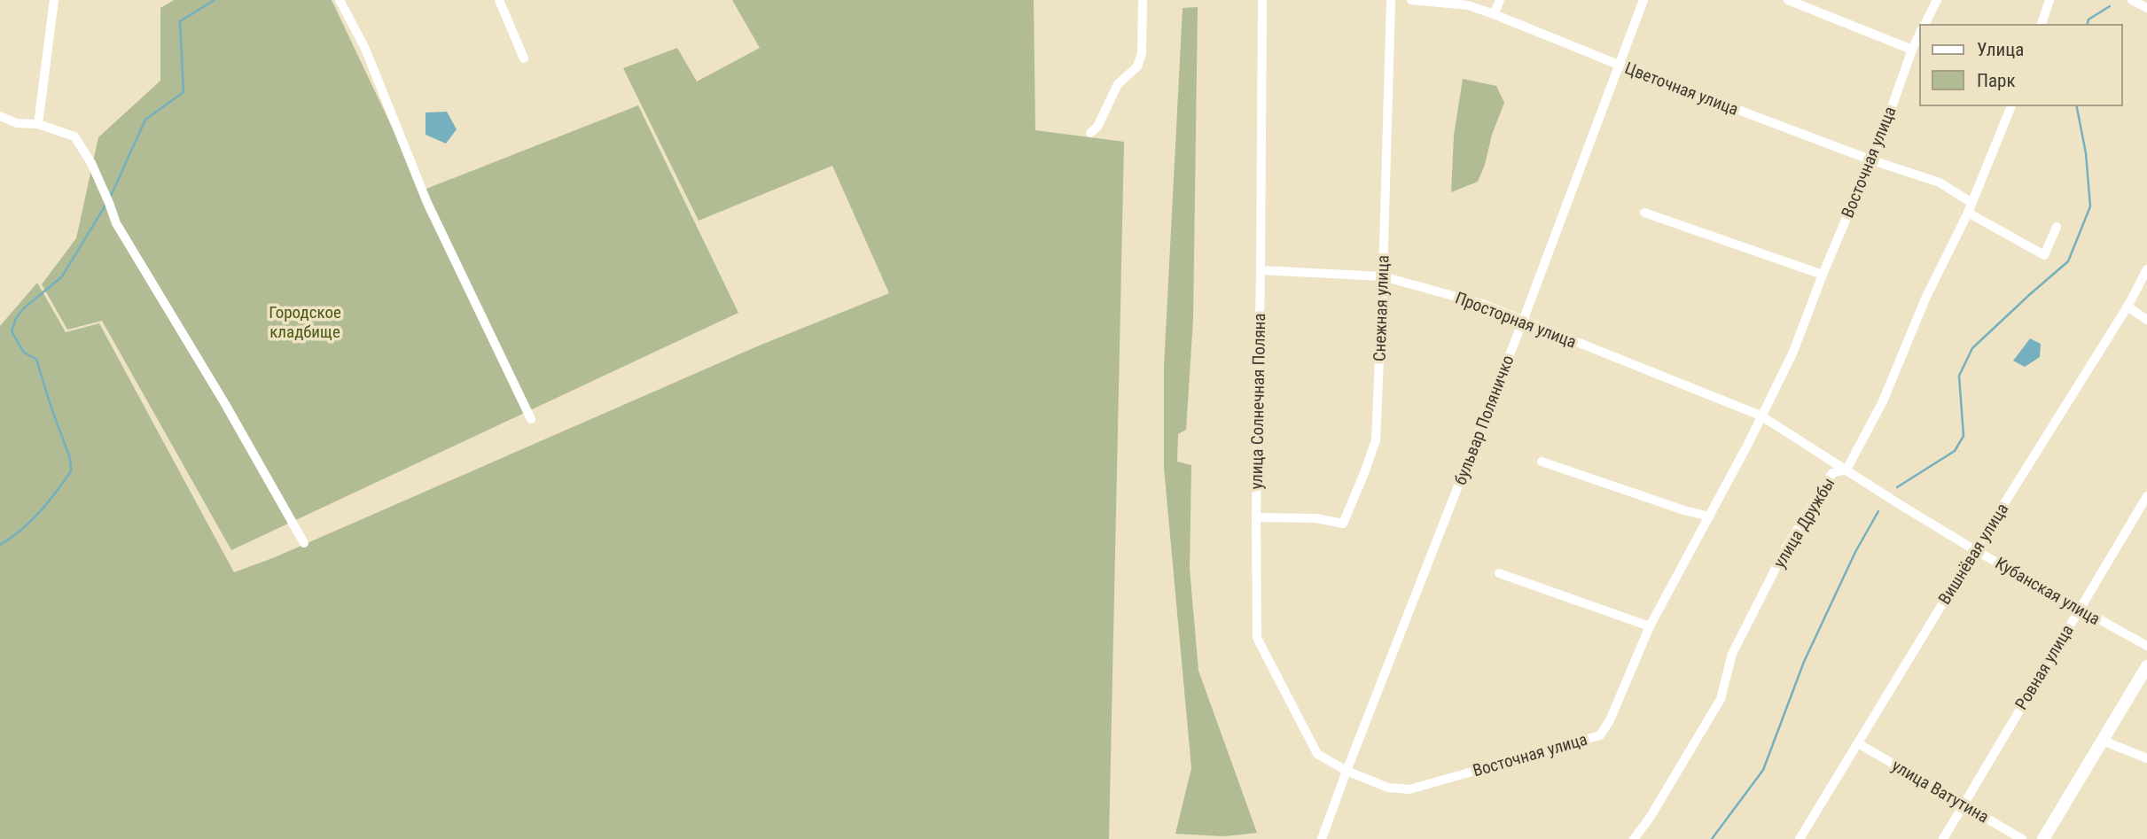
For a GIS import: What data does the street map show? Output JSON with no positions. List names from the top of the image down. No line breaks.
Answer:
{"streets":{"street":["Цветочная улица","Восточная улица","Снежная улица","Просторная улица","улица Солнечная Поляна","бульвар Поляничко","улица Дружбы","Вишнёвая улица","Кубанская улица","Ровная улица","улица Ватутина"]},"crossings":[["Цветочная улица","Восточная улица"],["Цветочная улица","бульвар Поляничко"],["Цветочная улица","улица Дружбы"],["Восточная улица","Просторная улица"],["Восточная улица","улица Солнечная Поляна"],["Восточная улица","бульвар Поляничко"],["Восточная улица","Кубанская улица"],["Снежная улица","Просторная улица"],["Снежная улица","улица Солнечная Поляна"],["Просторная улица","улица Солнечная Поляна"],["Просторная улица","бульвар Поляничко"],["Просторная улица","Кубанская улица"],["улица Солнечная Поляна","бульвар Поляничко"],["улица Дружбы","Кубанская улица"],["Вишнёвая улица","Кубанская улица"],["Вишнёвая улица","улица Ватутина"],["Кубанская улица","Ровная улица"],["Ровная улица","улица Ватутина"]],"parks":["Городское кладбище"],"legend":["Улица","Парк"]}
